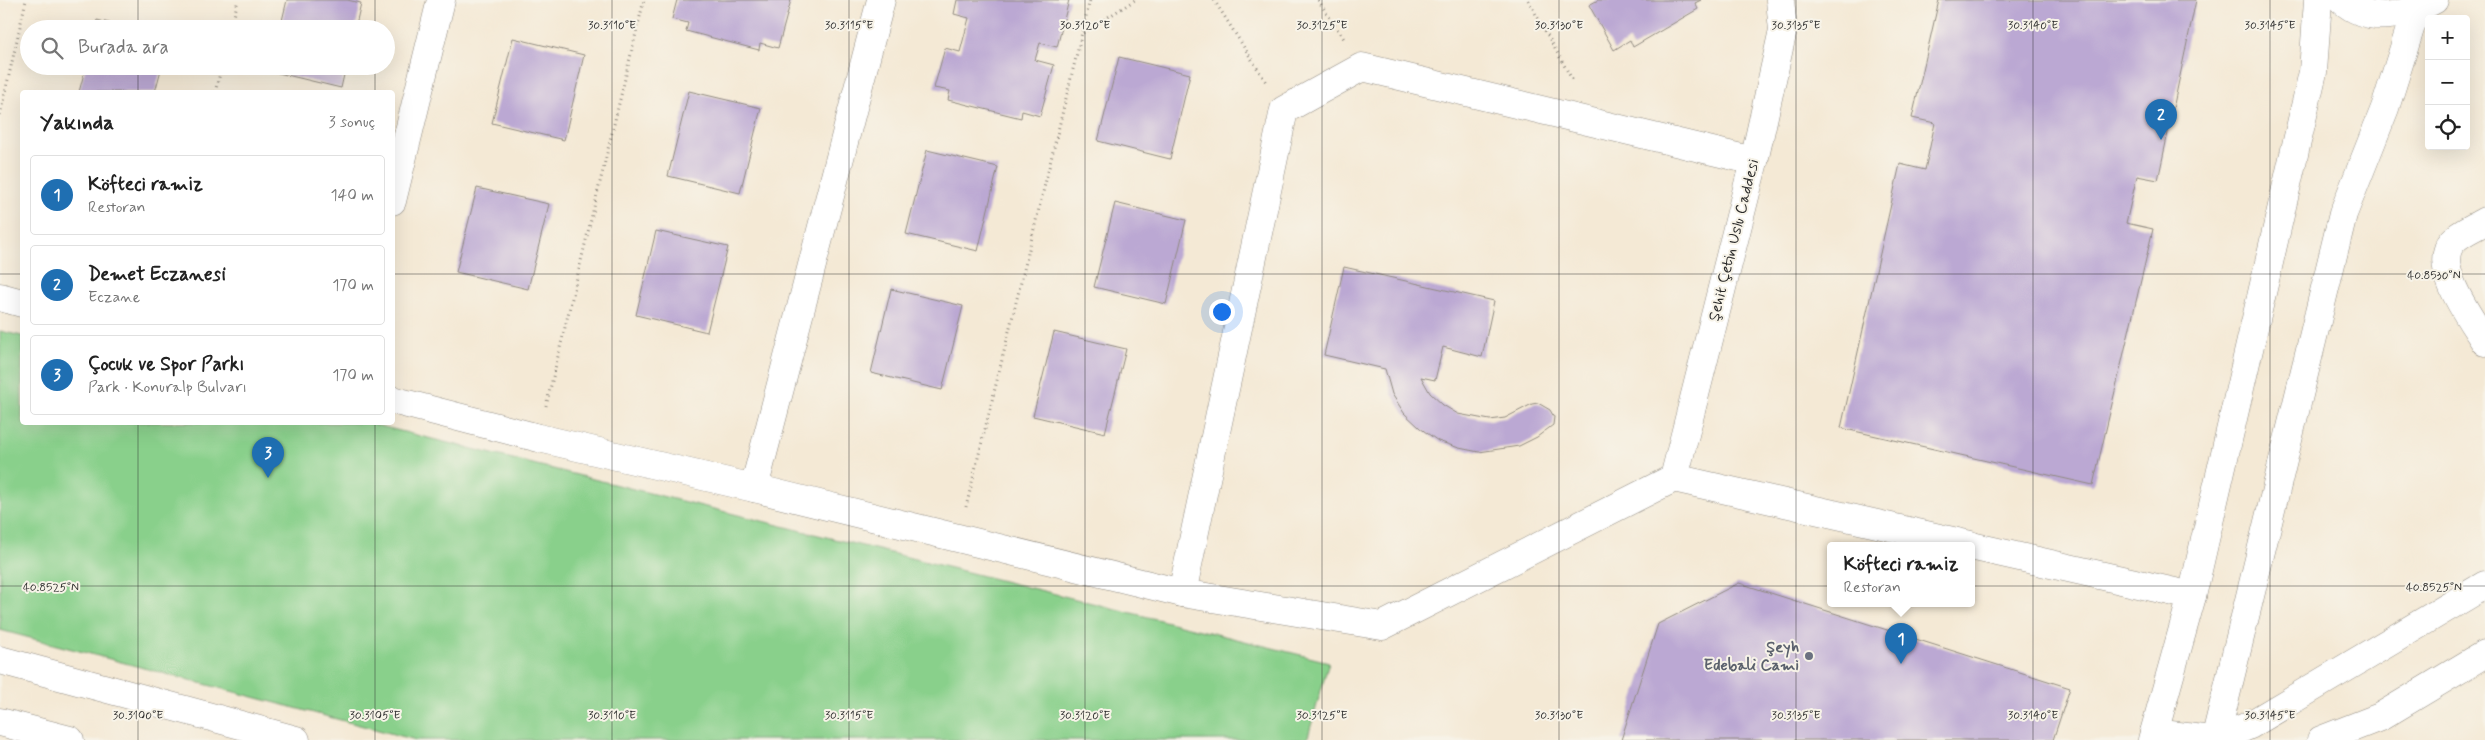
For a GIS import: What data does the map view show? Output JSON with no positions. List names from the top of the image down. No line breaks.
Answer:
{"streets":{"street":["Şehit Çetin Uslu Caddesi"]},"places":["Şeyh Edebali Cami"],"page":{"map_buttons":["+","−"],"search":"Burada ara","heading":["Yakında","3 sonuç"],"pins":["2","3","1"],"list":[{"mark":"1","name":"Köfteci ramiz","note":"Restoran","value":"140 m"},{"mark":"2","name":"Demet Eczanesi","note":"Eczane","value":"170 m"},{"mark":"3","name":"Çocuk ve Spor Parkı","note":"Park · Konuralp Bulvarı","value":"170 m"}],"popup":["Köfteci ramiz","Restoran"]},"coordinates":["30.3110°E","30.3115°E","30.3120°E","30.3125°E","30.3130°E","30.3135°E","30.3140°E","30.3145°E","40.8530°N","40.8525°N","30.3100°E","30.3105°E"]}
